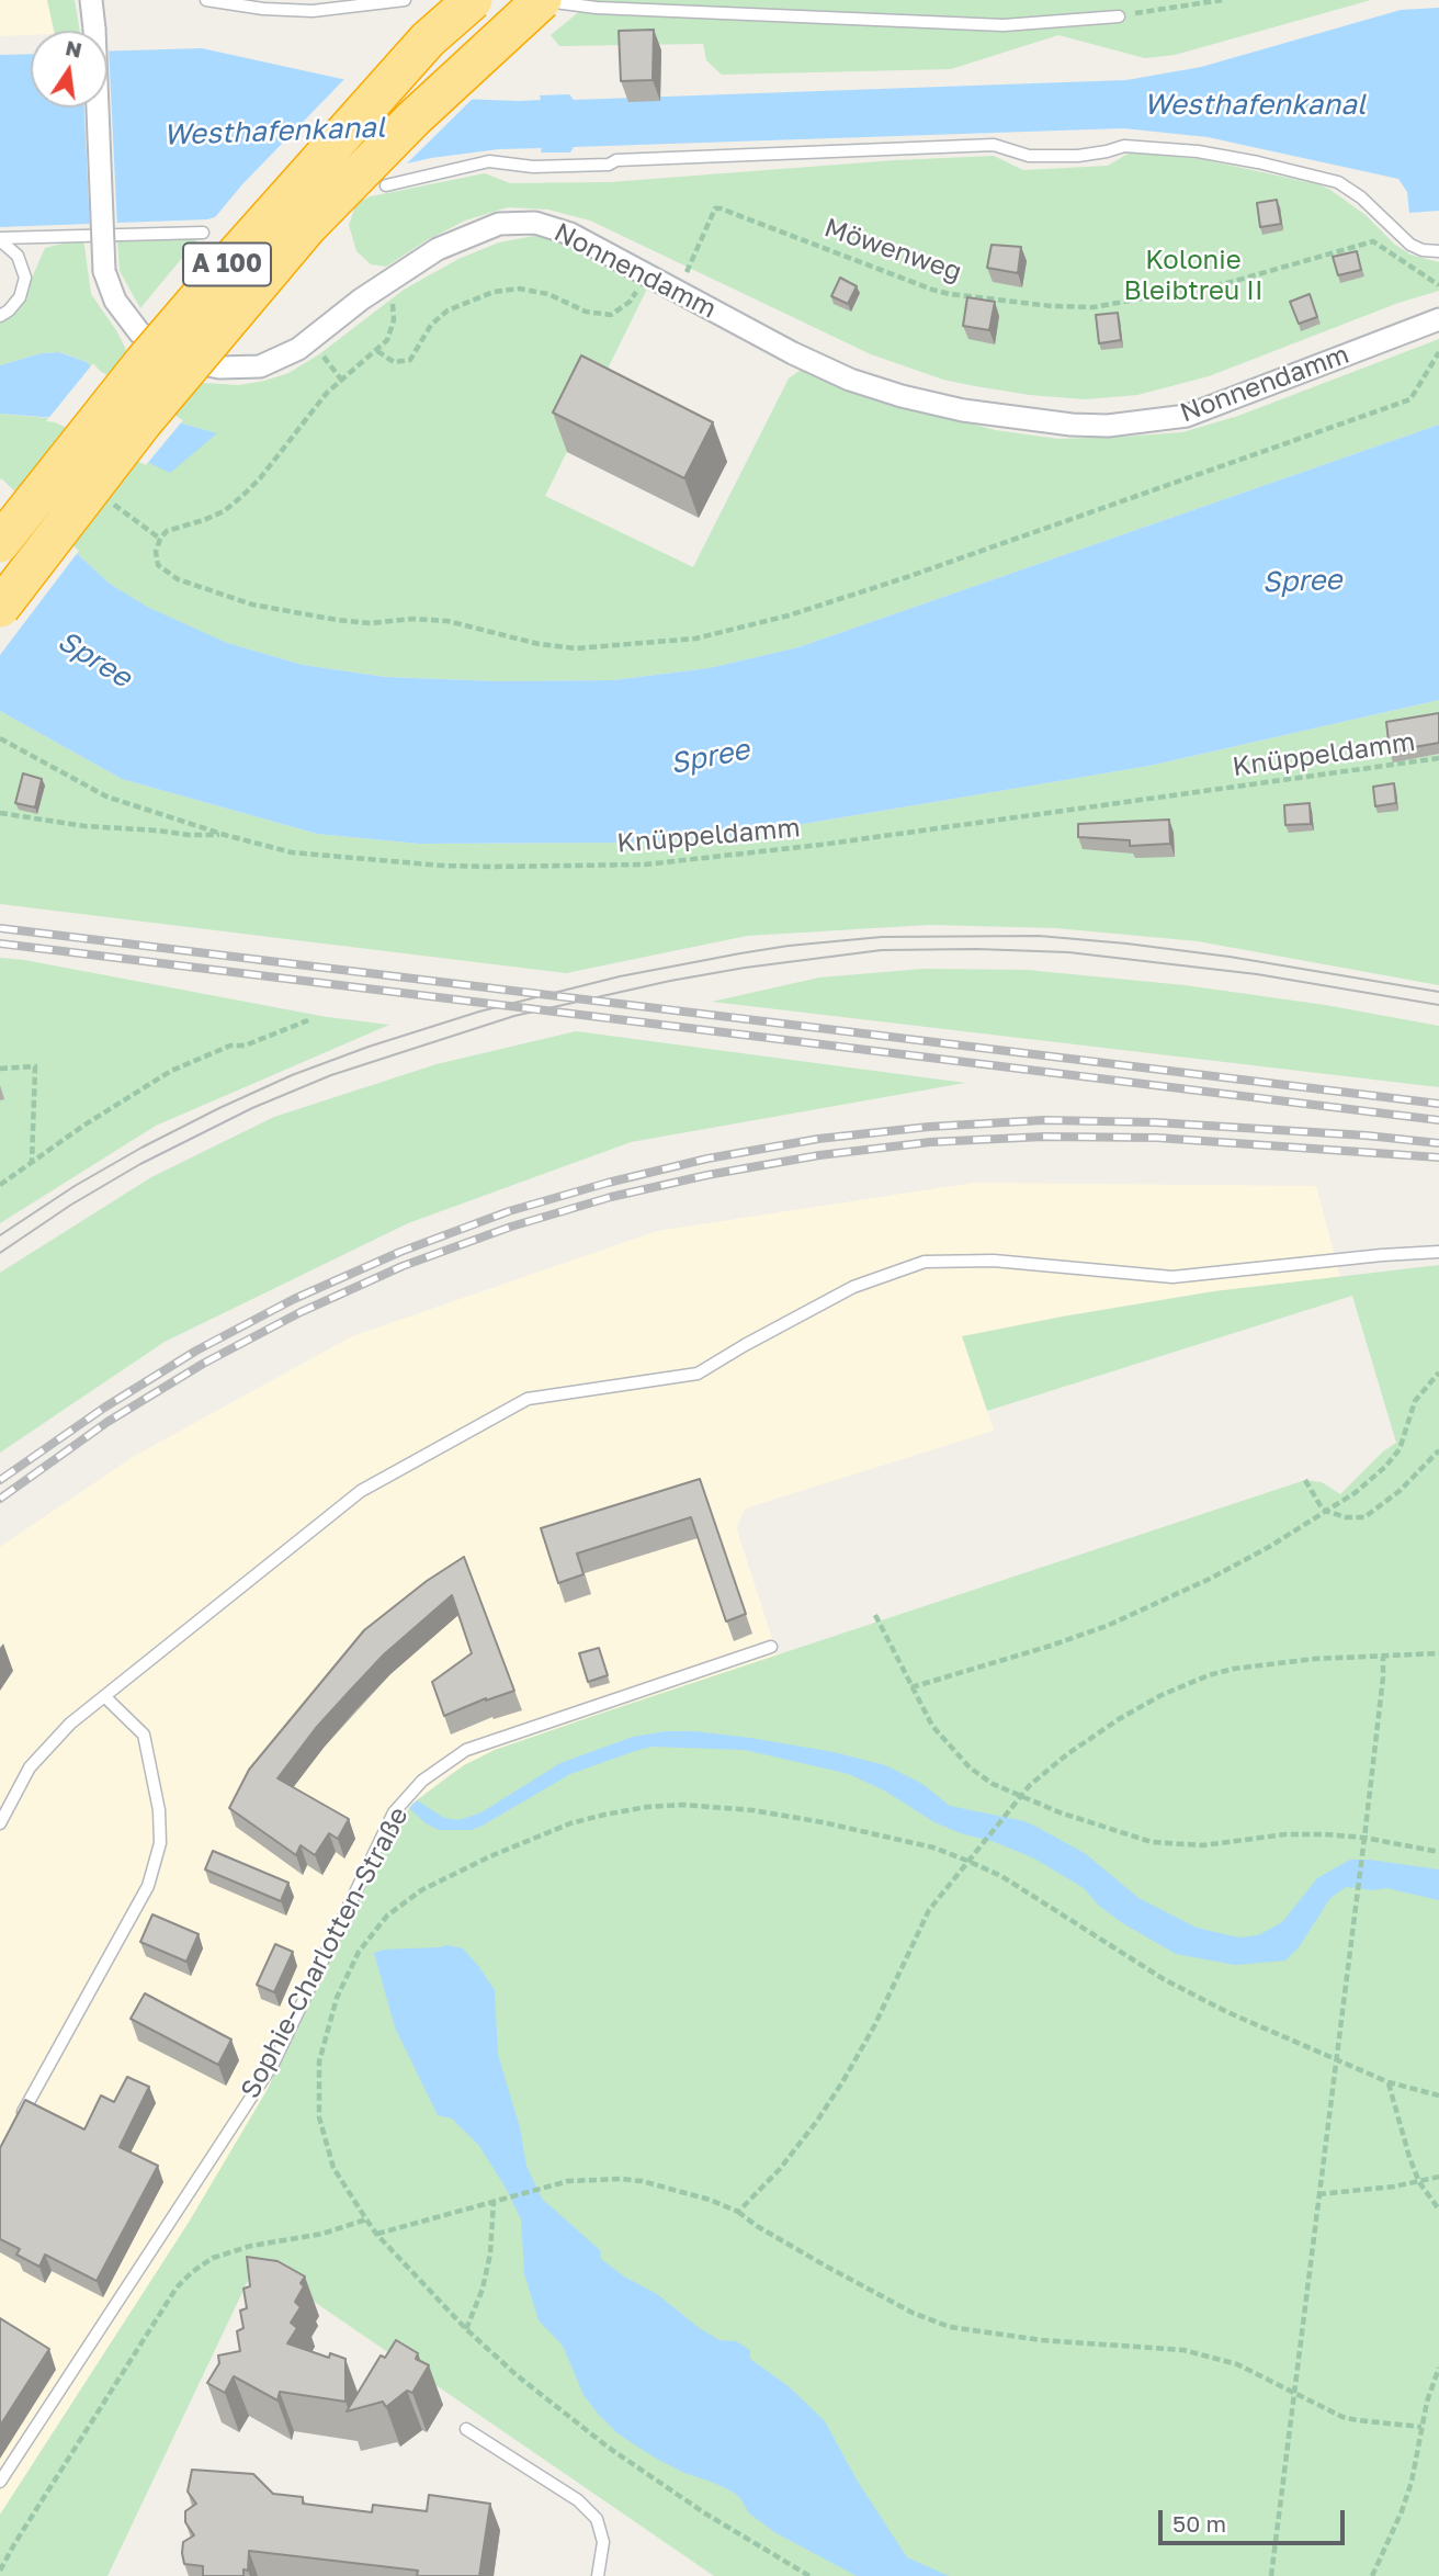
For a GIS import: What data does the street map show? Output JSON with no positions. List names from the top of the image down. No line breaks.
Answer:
{"streets":{"highway":["A 100"],"street":["Nonnendamm"],"lane":["Sophie-Charlotten-Straße"],"path":["Möwenweg","Knüppeldamm"]},"crossings":[["Möwenweg","Nonnendamm"]],"water":["Westhafenkanal","Spree"],"parks":["Kolonie Bleibtreu II"],"scale_bar":"50 m","north":"top"}
